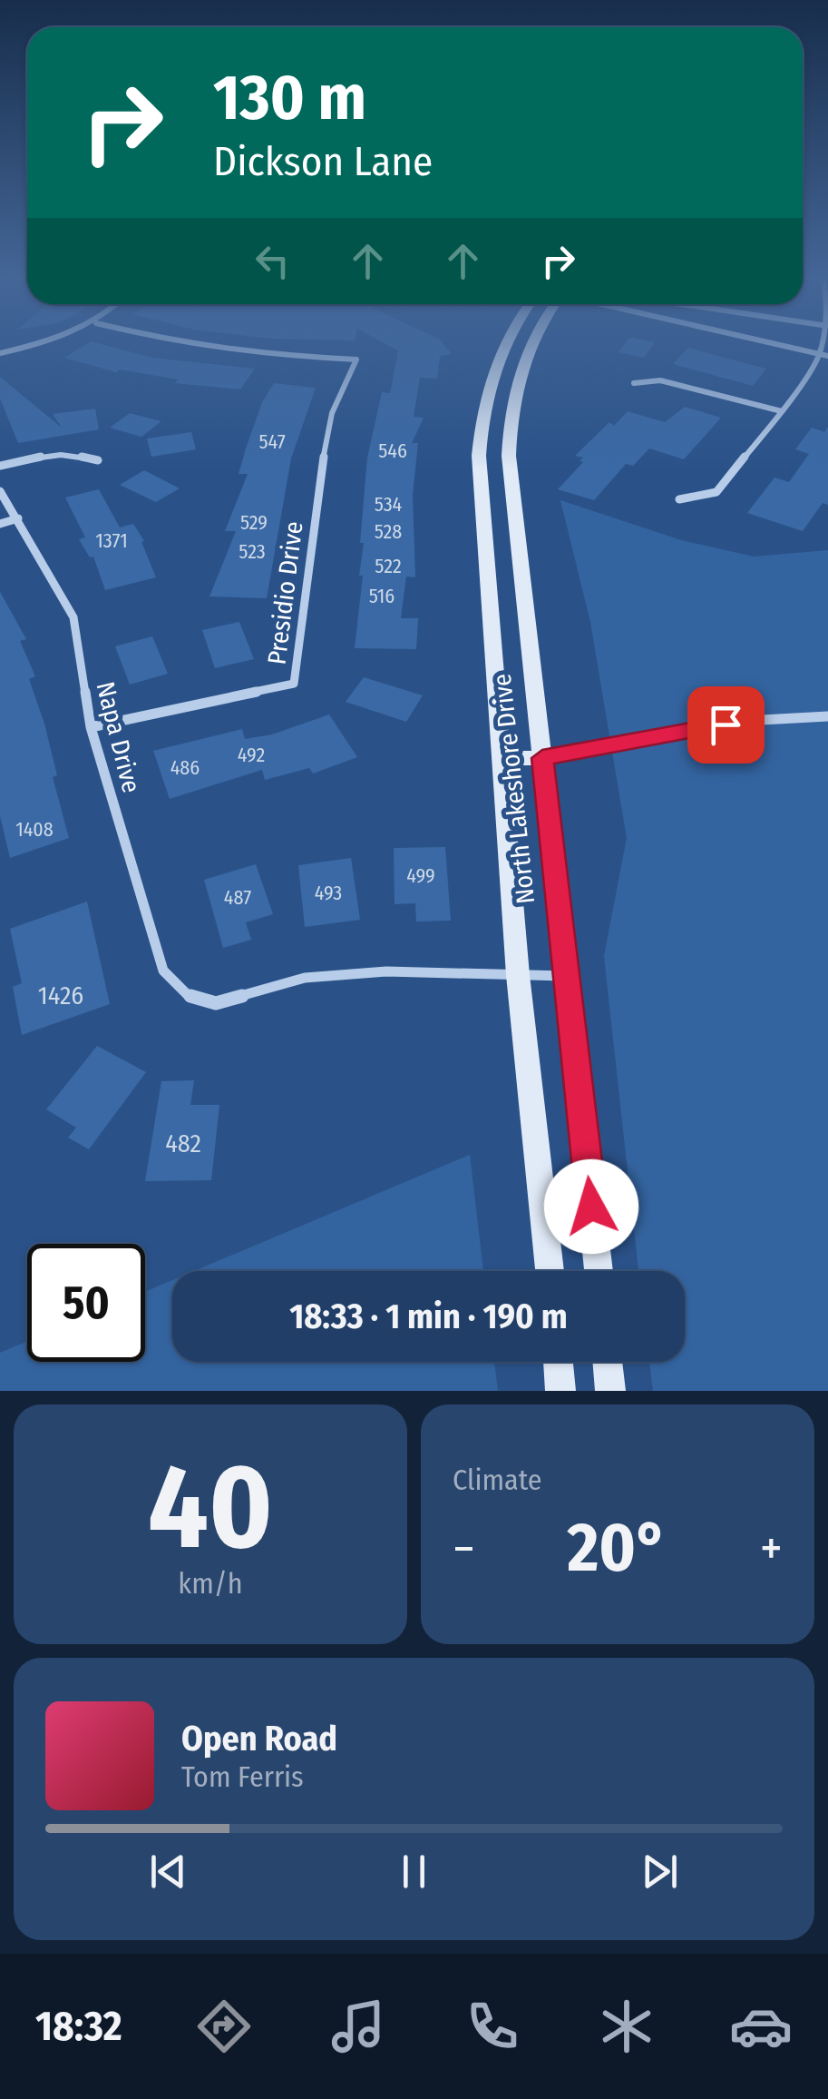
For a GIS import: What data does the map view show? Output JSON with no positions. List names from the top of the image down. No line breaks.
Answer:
{"streets":{"main road":["North Lakeshore Drive"],"street":["Presidio Drive","Napa Drive"]},"crossings":[["Presidio Drive","Napa Drive"],["Napa Drive","North Lakeshore Drive"]],"house_numbers":["547","546","534","529","528","1371","523","522","516","492","486","1408","499","493","487","1426","482"],"page":{"turn":["130 m","Dickson Lane"],"limit":"50","trip":"18:33 · 1 min · 190 m","tile":[["40","km/h"],"Climate"],"heat":["−","20°","+"],"song":["Open Road","Tom Ferris"],"tabs":"18:32"}}
